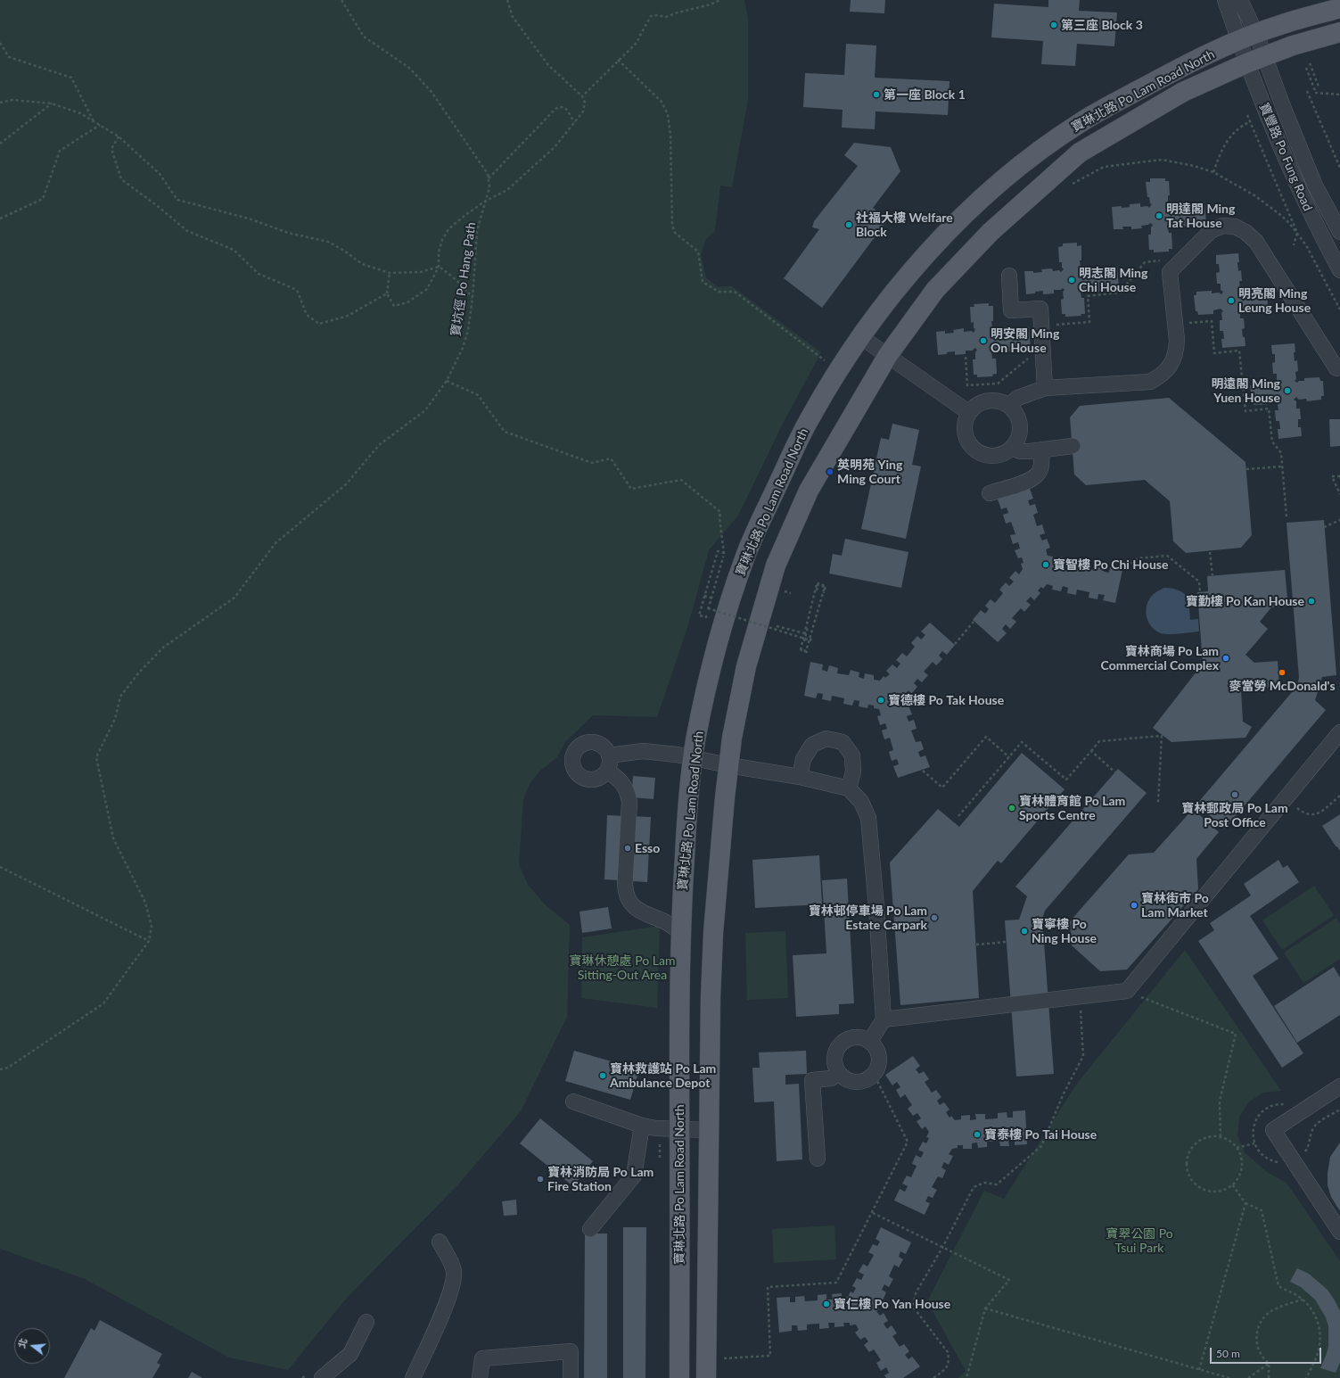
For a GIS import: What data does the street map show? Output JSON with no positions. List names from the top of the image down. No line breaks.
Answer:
{"streets":{"main road":["寶琳北路 Po Lam Road North"],"street":["寶豐路 Po Fung Road"],"path":["寶坑徑 Po Hang Path"]},"crossings":[["寶琳北路 Po Lam Road North","寶豐路 Po Fung Road"]],"parks":["寶琳休憩處 Po Lam Sitting-Out Area","寶翠公園 Po Tsui Park"],"places":["第三座 Block 3","第一座 Block 1","明達閣 Ming Tat House","社福大樓 Welfare Block","明志閣 Ming Chi House","明亮閣 Ming Leung House","明安閣 Ming On House","明遠閣 Ming Yuen House","英明苑 Ying Ming Court","寶智樓 Po Chi House","寶勤樓 Po Kan House","寶林商場 Po Lam Commercial Complex","麥當勞 McDonald's","寶德樓 Po Tak House","寶林郵政局 Po Lam Post Office","寶林體育館 Po Lam Sports Centre","Esso","寶林街市 Po Lam Market","寶林邨停車場 Po Lam Estate Carpark","寶寧樓 Po Ning House","寶林救護站 Po Lam Ambulance Depot","寶泰樓 Po Tai House","寶林消防局 Po Lam Fire Station","寶仁樓 Po Yan House"],"scale_bar":"50 m","north":"left"}
